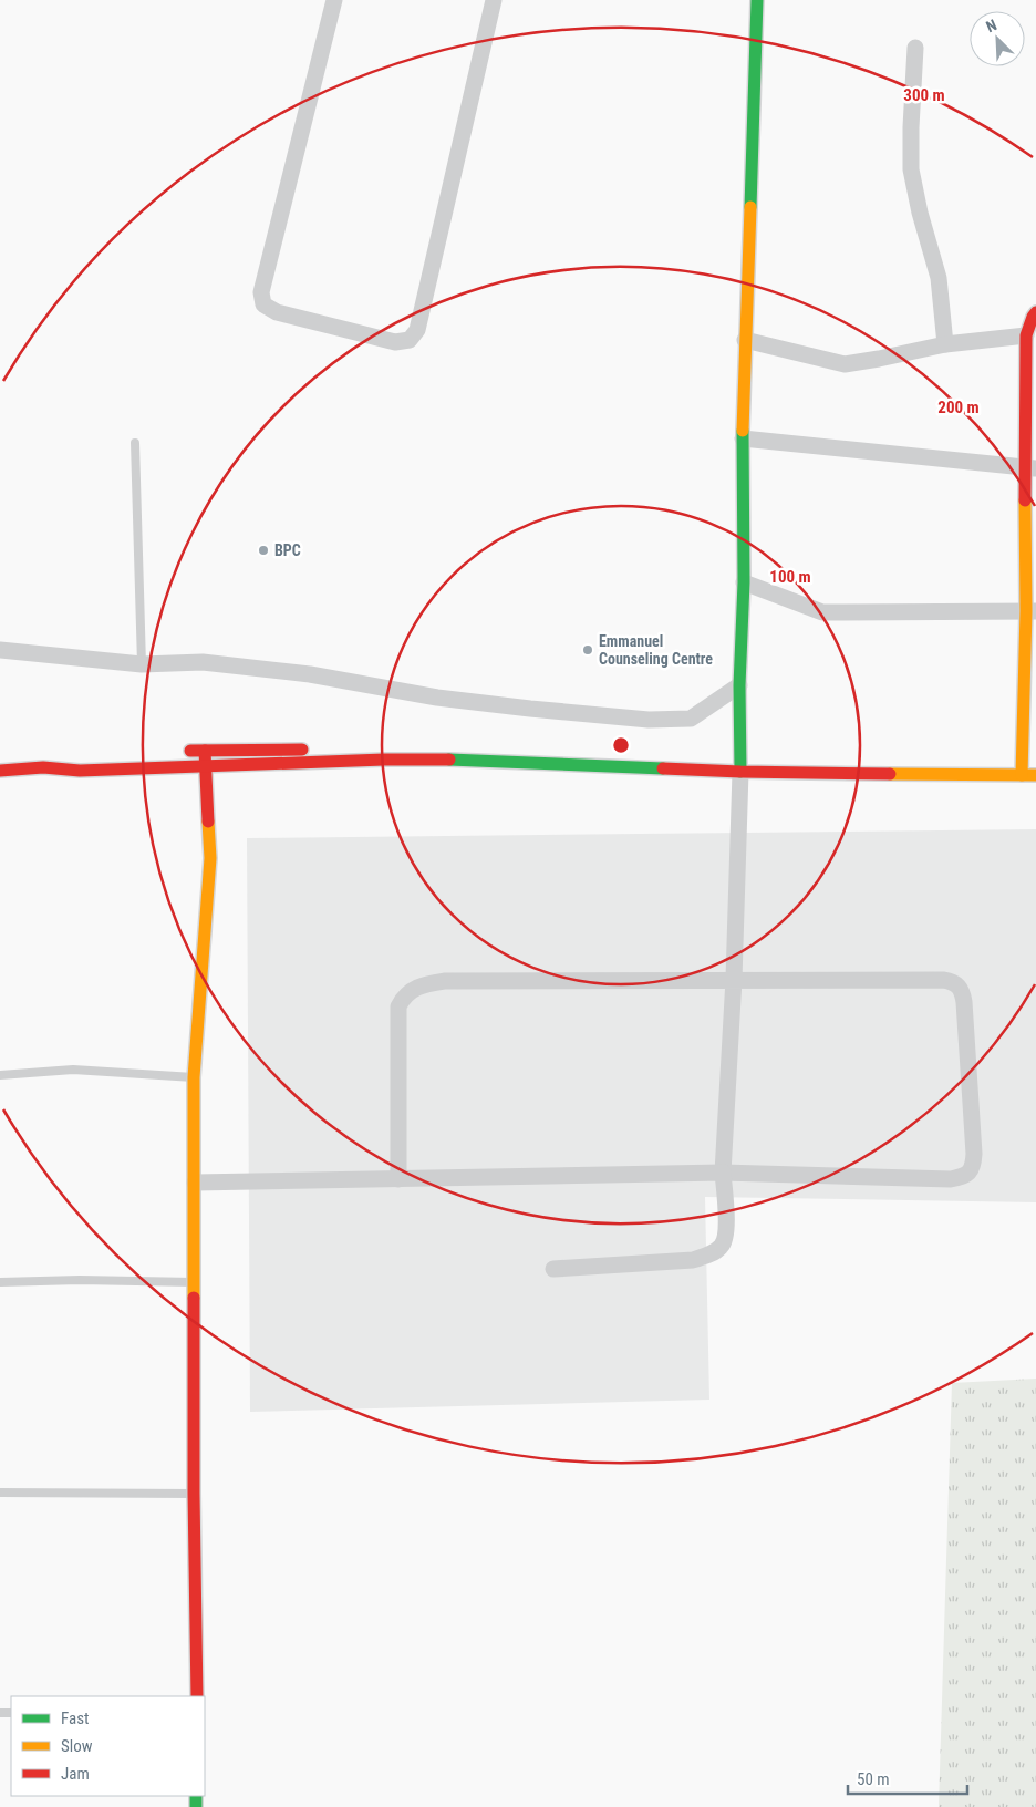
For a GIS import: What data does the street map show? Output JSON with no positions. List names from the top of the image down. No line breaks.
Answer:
{"places":["BPC","Emmanuel Counseling Centre"],"legend":["Fast","Slow","Jam"],"scale_bar":"50 m","north":"top left","rings":["300 m","200 m","100 m"]}
